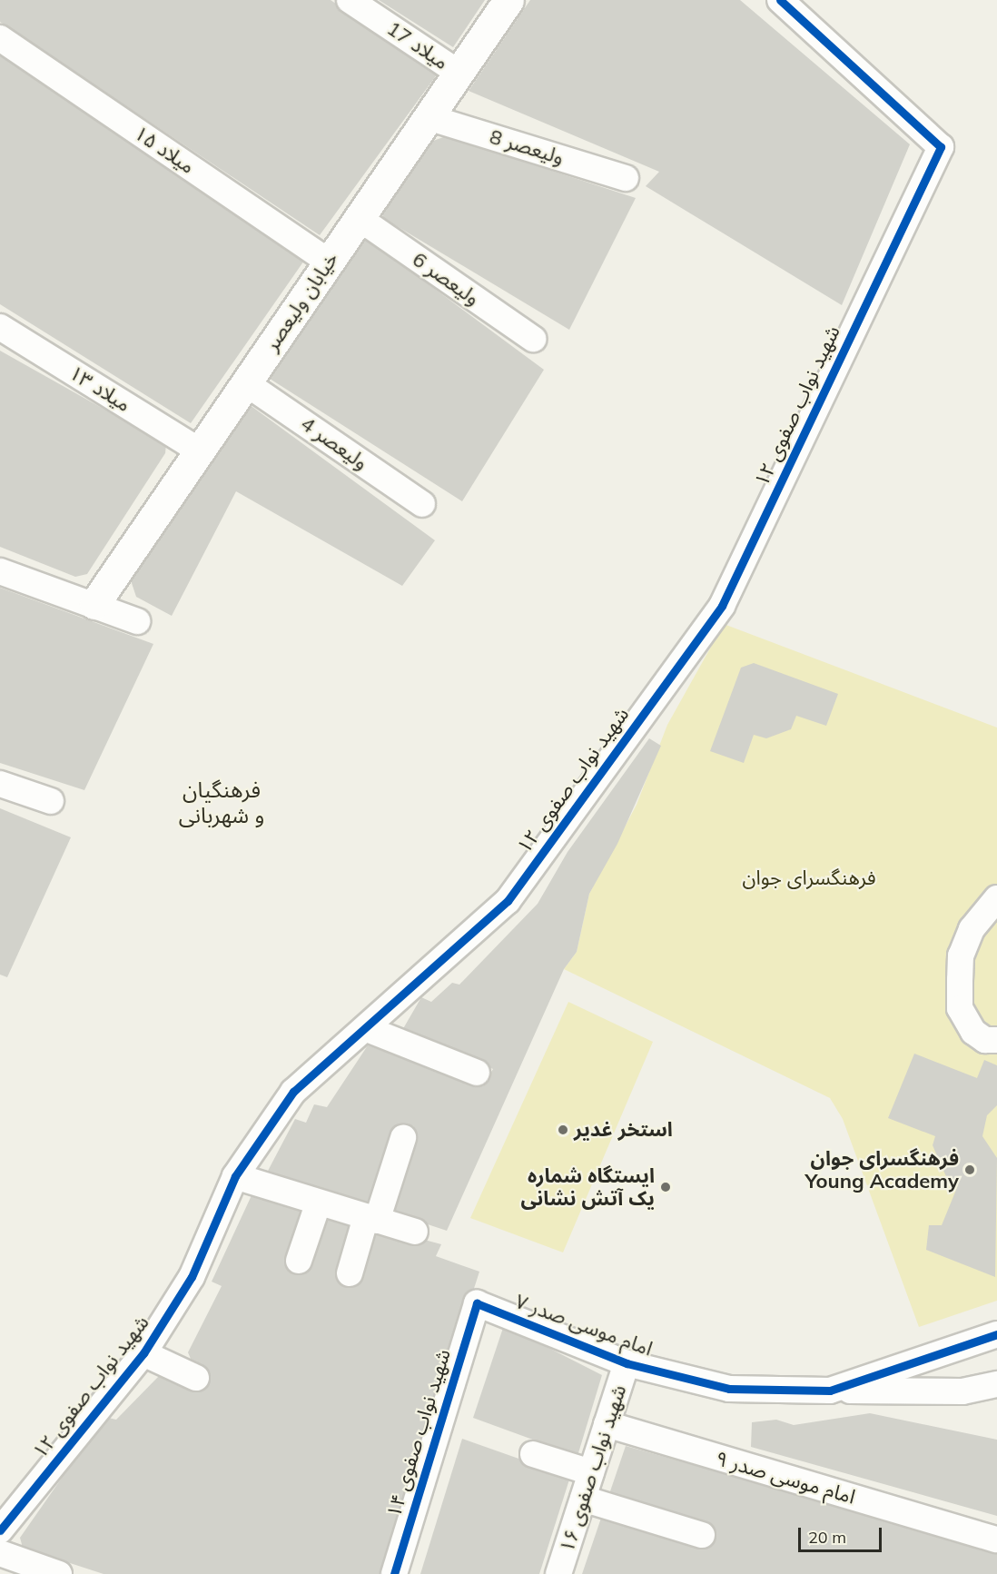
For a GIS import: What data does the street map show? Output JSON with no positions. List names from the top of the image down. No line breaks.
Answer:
{"streets":{"street":["میلاد 17","ولیعصر 8","میلاد ۱۵","ولیعصر 6","خیابان ولیعصر","میلاد ۱۳","شهید نواب صفوی ۱۲","ولیعصر 4","امام موسی صدر ۷","شهید نواب صفوی ۱۴","شهید نواب صفوی ۱۶","امام موسی صدر ۹"]},"crossings":[["میلاد 17","خیابان ولیعصر"],["ولیعصر 8","خیابان ولیعصر"],["میلاد ۱۵","خیابان ولیعصر"],["ولیعصر 6","خیابان ولیعصر"],["خیابان ولیعصر","میلاد ۱۳"],["خیابان ولیعصر","ولیعصر 4"],["امام موسی صدر ۷","شهید نواب صفوی ۱۴"],["امام موسی صدر ۷","شهید نواب صفوی ۱۶"],["شهید نواب صفوی ۱۶","امام موسی صدر ۹"]],"districts":["فرهنگیان و شهربانی"],"parks":["فرهنگسرای جوان"],"places":["استخر غدیر","فرهنگسرای جوان Young Academy","ایستگاه شماره یک آتش نشانی"],"scale_bar":"20 m"}
